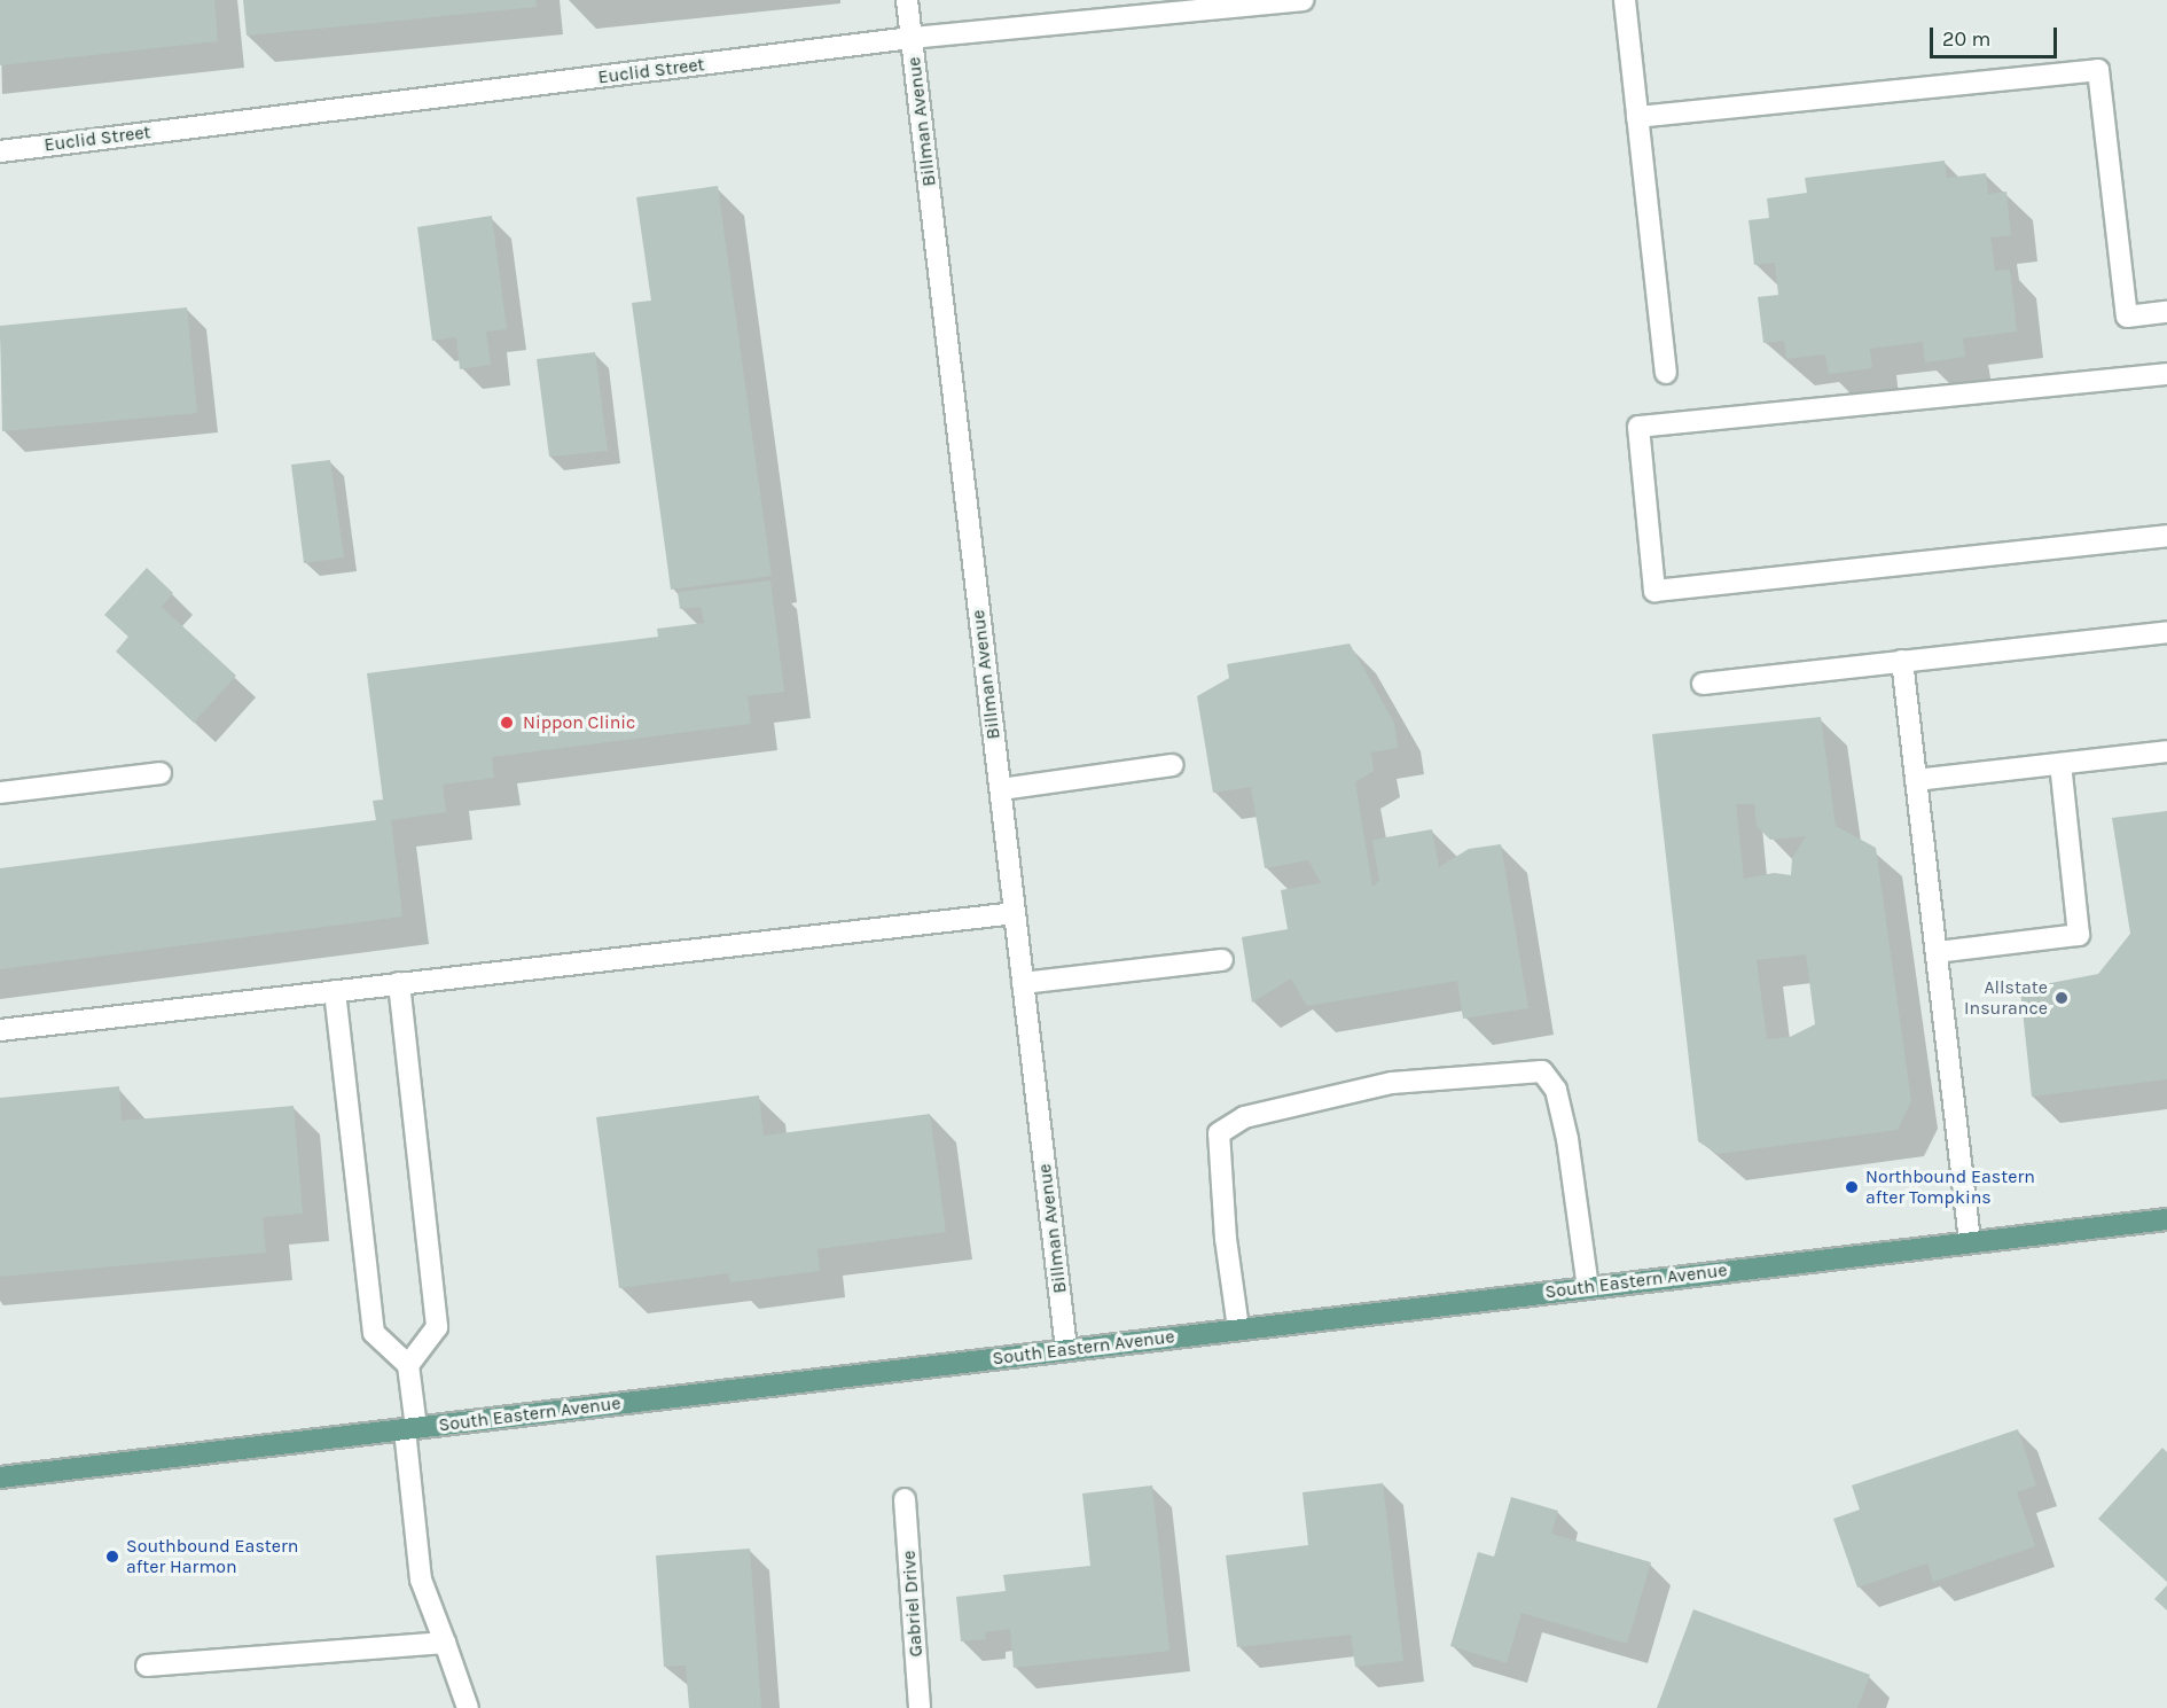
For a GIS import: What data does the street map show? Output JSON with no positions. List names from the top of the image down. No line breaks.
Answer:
{"streets":{"main road":["South Eastern Avenue"],"street":["Euclid Street","Billman Avenue","Gabriel Drive"]},"crossings":[["Euclid Street","Billman Avenue"],["Billman Avenue","South Eastern Avenue"]],"places":["Nippon Clinic","Allstate Insurance","Northbound Eastern after Tompkins","Southbound Eastern after Harmon"],"scale_bar":"20 m"}
